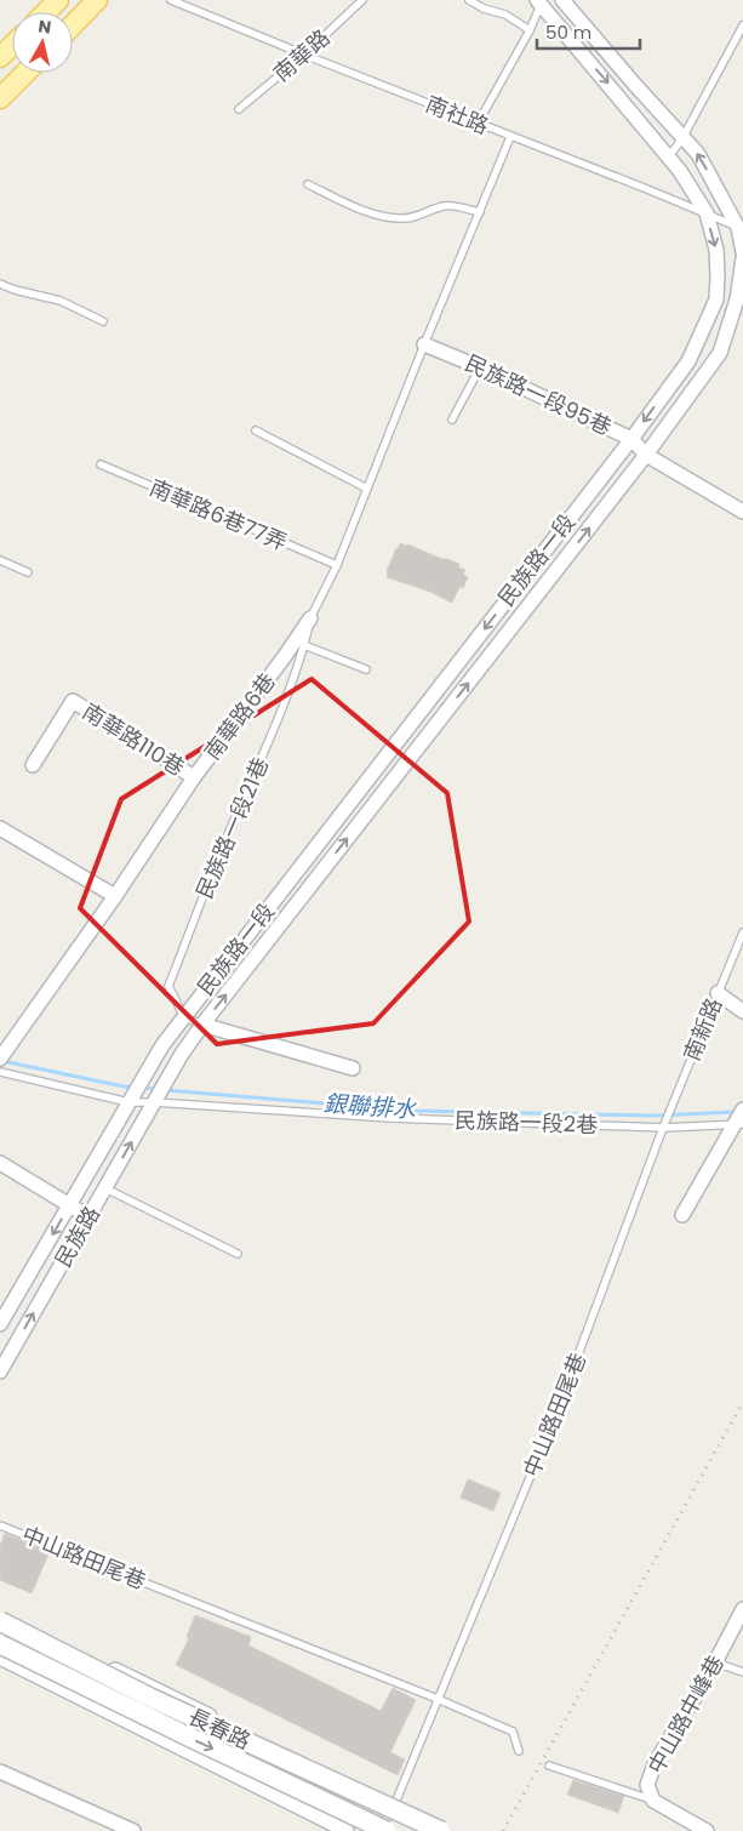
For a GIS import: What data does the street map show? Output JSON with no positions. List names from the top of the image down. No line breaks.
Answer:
{"streets":{"street":["民族路一段95巷","民族路一段","南華路6巷","南華路110巷","民族路","中山路中峰巷","長春路"],"lane":["南華路","南社路","南華路6巷77弄","民族路一段21巷","南新路","民族路一段2巷","中山路田尾巷"]},"crossings":[["南華路","南社路"],["南社路","民族路一段"],["南社路","南華路6巷"],["民族路一段95巷","民族路一段"],["民族路一段95巷","南華路6巷"],["南華路6巷77弄","南華路6巷"],["民族路一段","民族路一段21巷"],["民族路一段","民族路一段2巷"],["民族路一段","民族路"],["南華路6巷","南華路110巷"],["南華路6巷","民族路一段21巷"],["南新路","民族路一段2巷"],["南新路","中山路田尾巷"],["民族路一段2巷","民族路"],["民族路一段2巷","中山路田尾巷"]],"water":["銀聯排水"],"scale_bar":"50 m","north":"top"}
